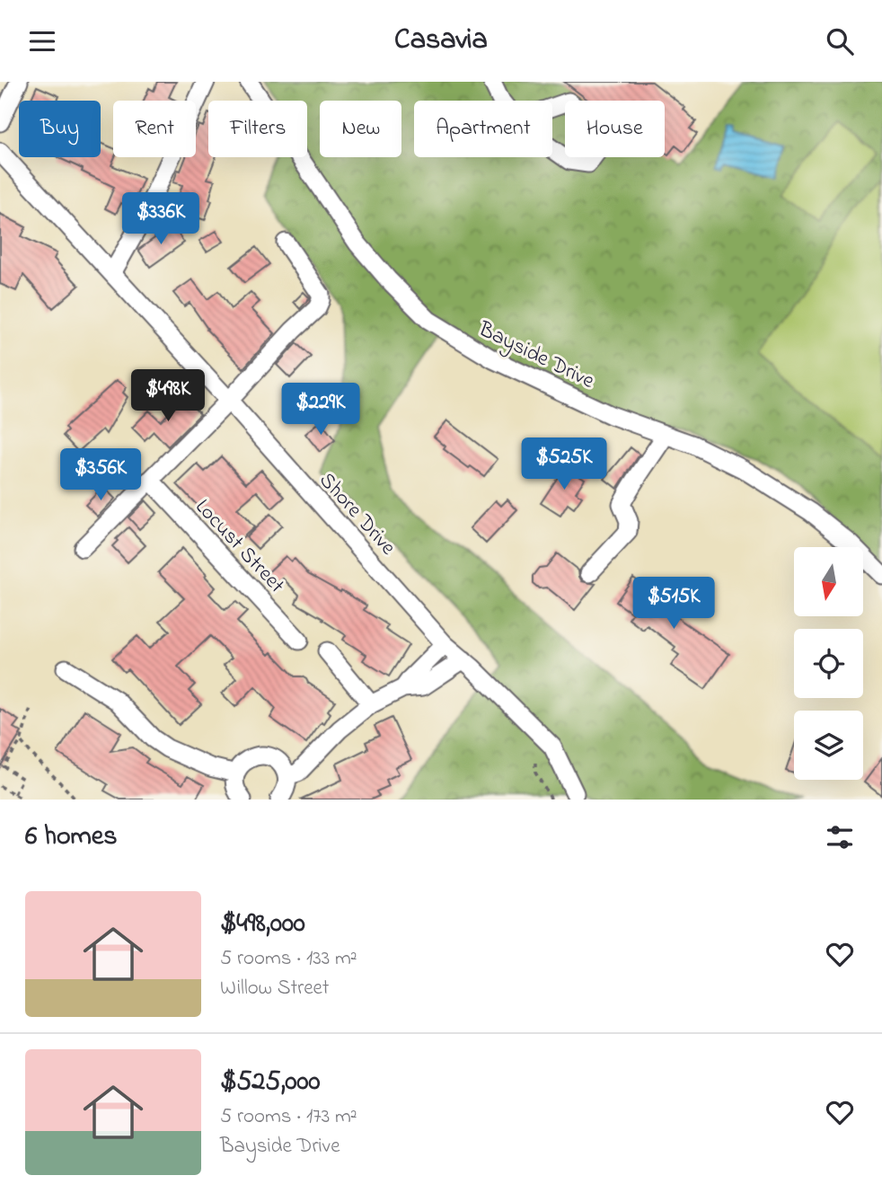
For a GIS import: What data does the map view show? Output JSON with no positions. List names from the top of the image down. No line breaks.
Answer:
{"streets":{"street":["Bayside Drive","Shore Drive","Locust Street"]},"north":"bottom","page":{"header":"Casavia","chip":["Buy","Rent","Filters","New","Apartment","House"],"price":["$336K","$498K","$229K","$525K","$356K","$515K"],"heading":"6 homes","list":[{"name":"$498,000","note":"5 rooms · 133 m² · Willow Street"},{"name":"$525,000","note":"5 rooms · 173 m² · Bayside Drive"}]}}
